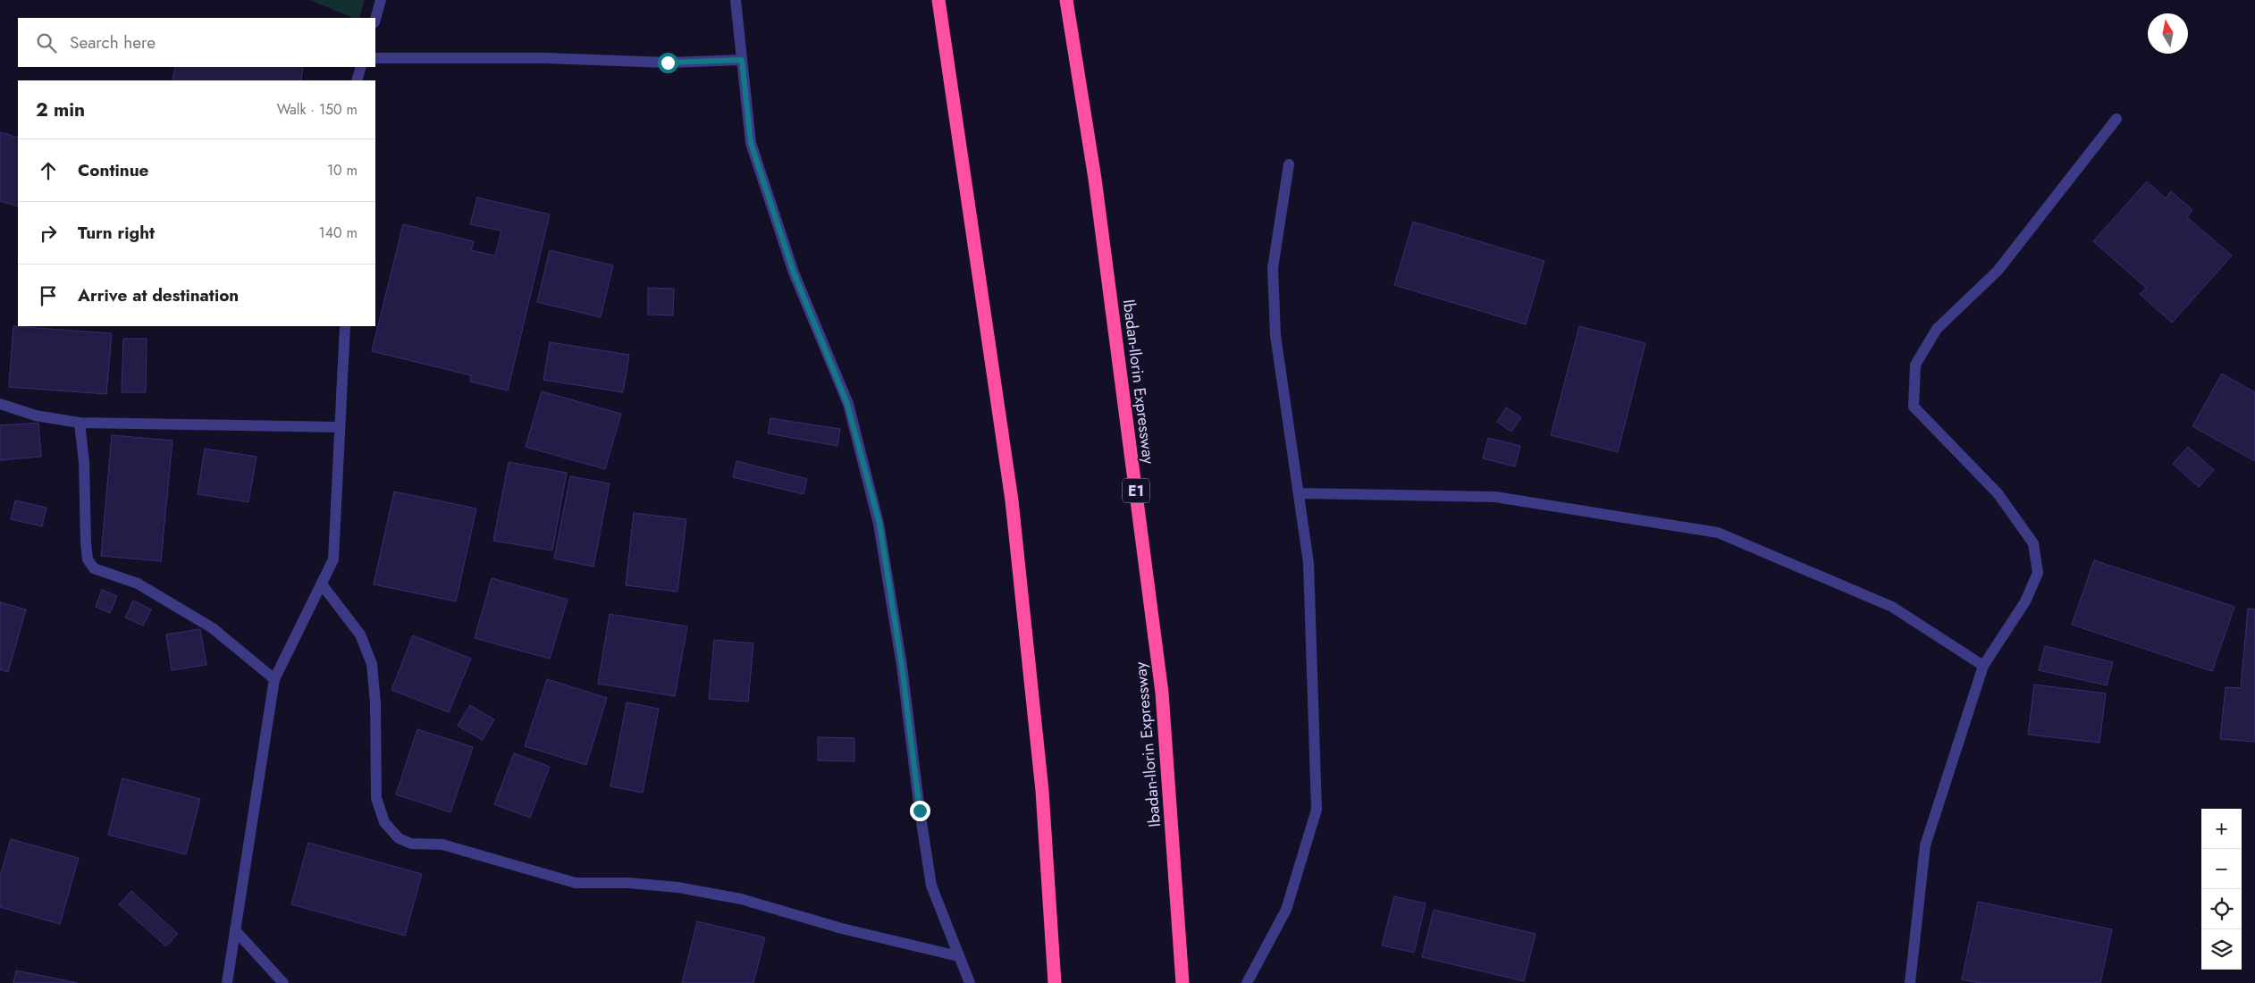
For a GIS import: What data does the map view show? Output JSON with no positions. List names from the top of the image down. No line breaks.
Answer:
{"streets":{"highway":["Ibadan-Ilorin Expressway","E1"]},"north":"top","page":{"search":"Search here","heading":["2 min","Walk · 150 m"],"list":[["Continue","10 m"],["Turn right","140 m"],"Arrive at destination"],"map_buttons":["+","−"]}}
